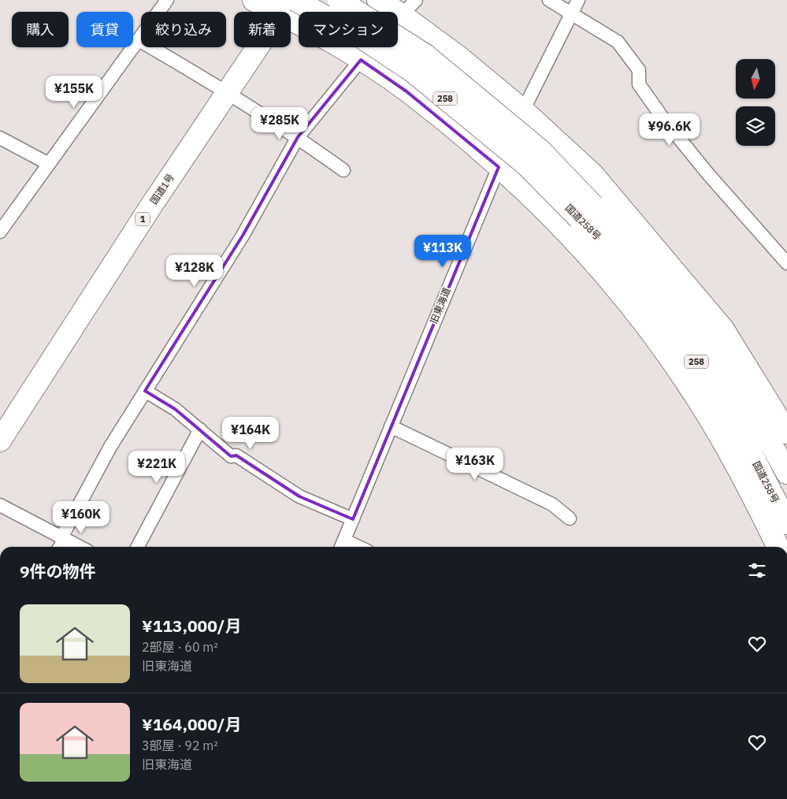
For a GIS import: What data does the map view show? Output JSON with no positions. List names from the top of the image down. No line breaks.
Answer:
{"streets":{"highway":["258","国道1号","1","国道258号"],"street":["旧東海道"]},"crossings":[["国道1号","国道258号"]],"north":"bottom","page":{"chip":["購入","賃貸","絞り込み","新着","マンション"],"price":["¥155K","¥285K","¥96.6K","¥113K","¥128K","¥164K","¥163K","¥221K","¥160K"],"heading":"9件の物件","list":[{"name":"¥113,000/月","note":"2部屋 · 60 m² · 旧東海道"},{"name":"¥164,000/月","note":"3部屋 · 92 m² · 旧東海道"}]}}
